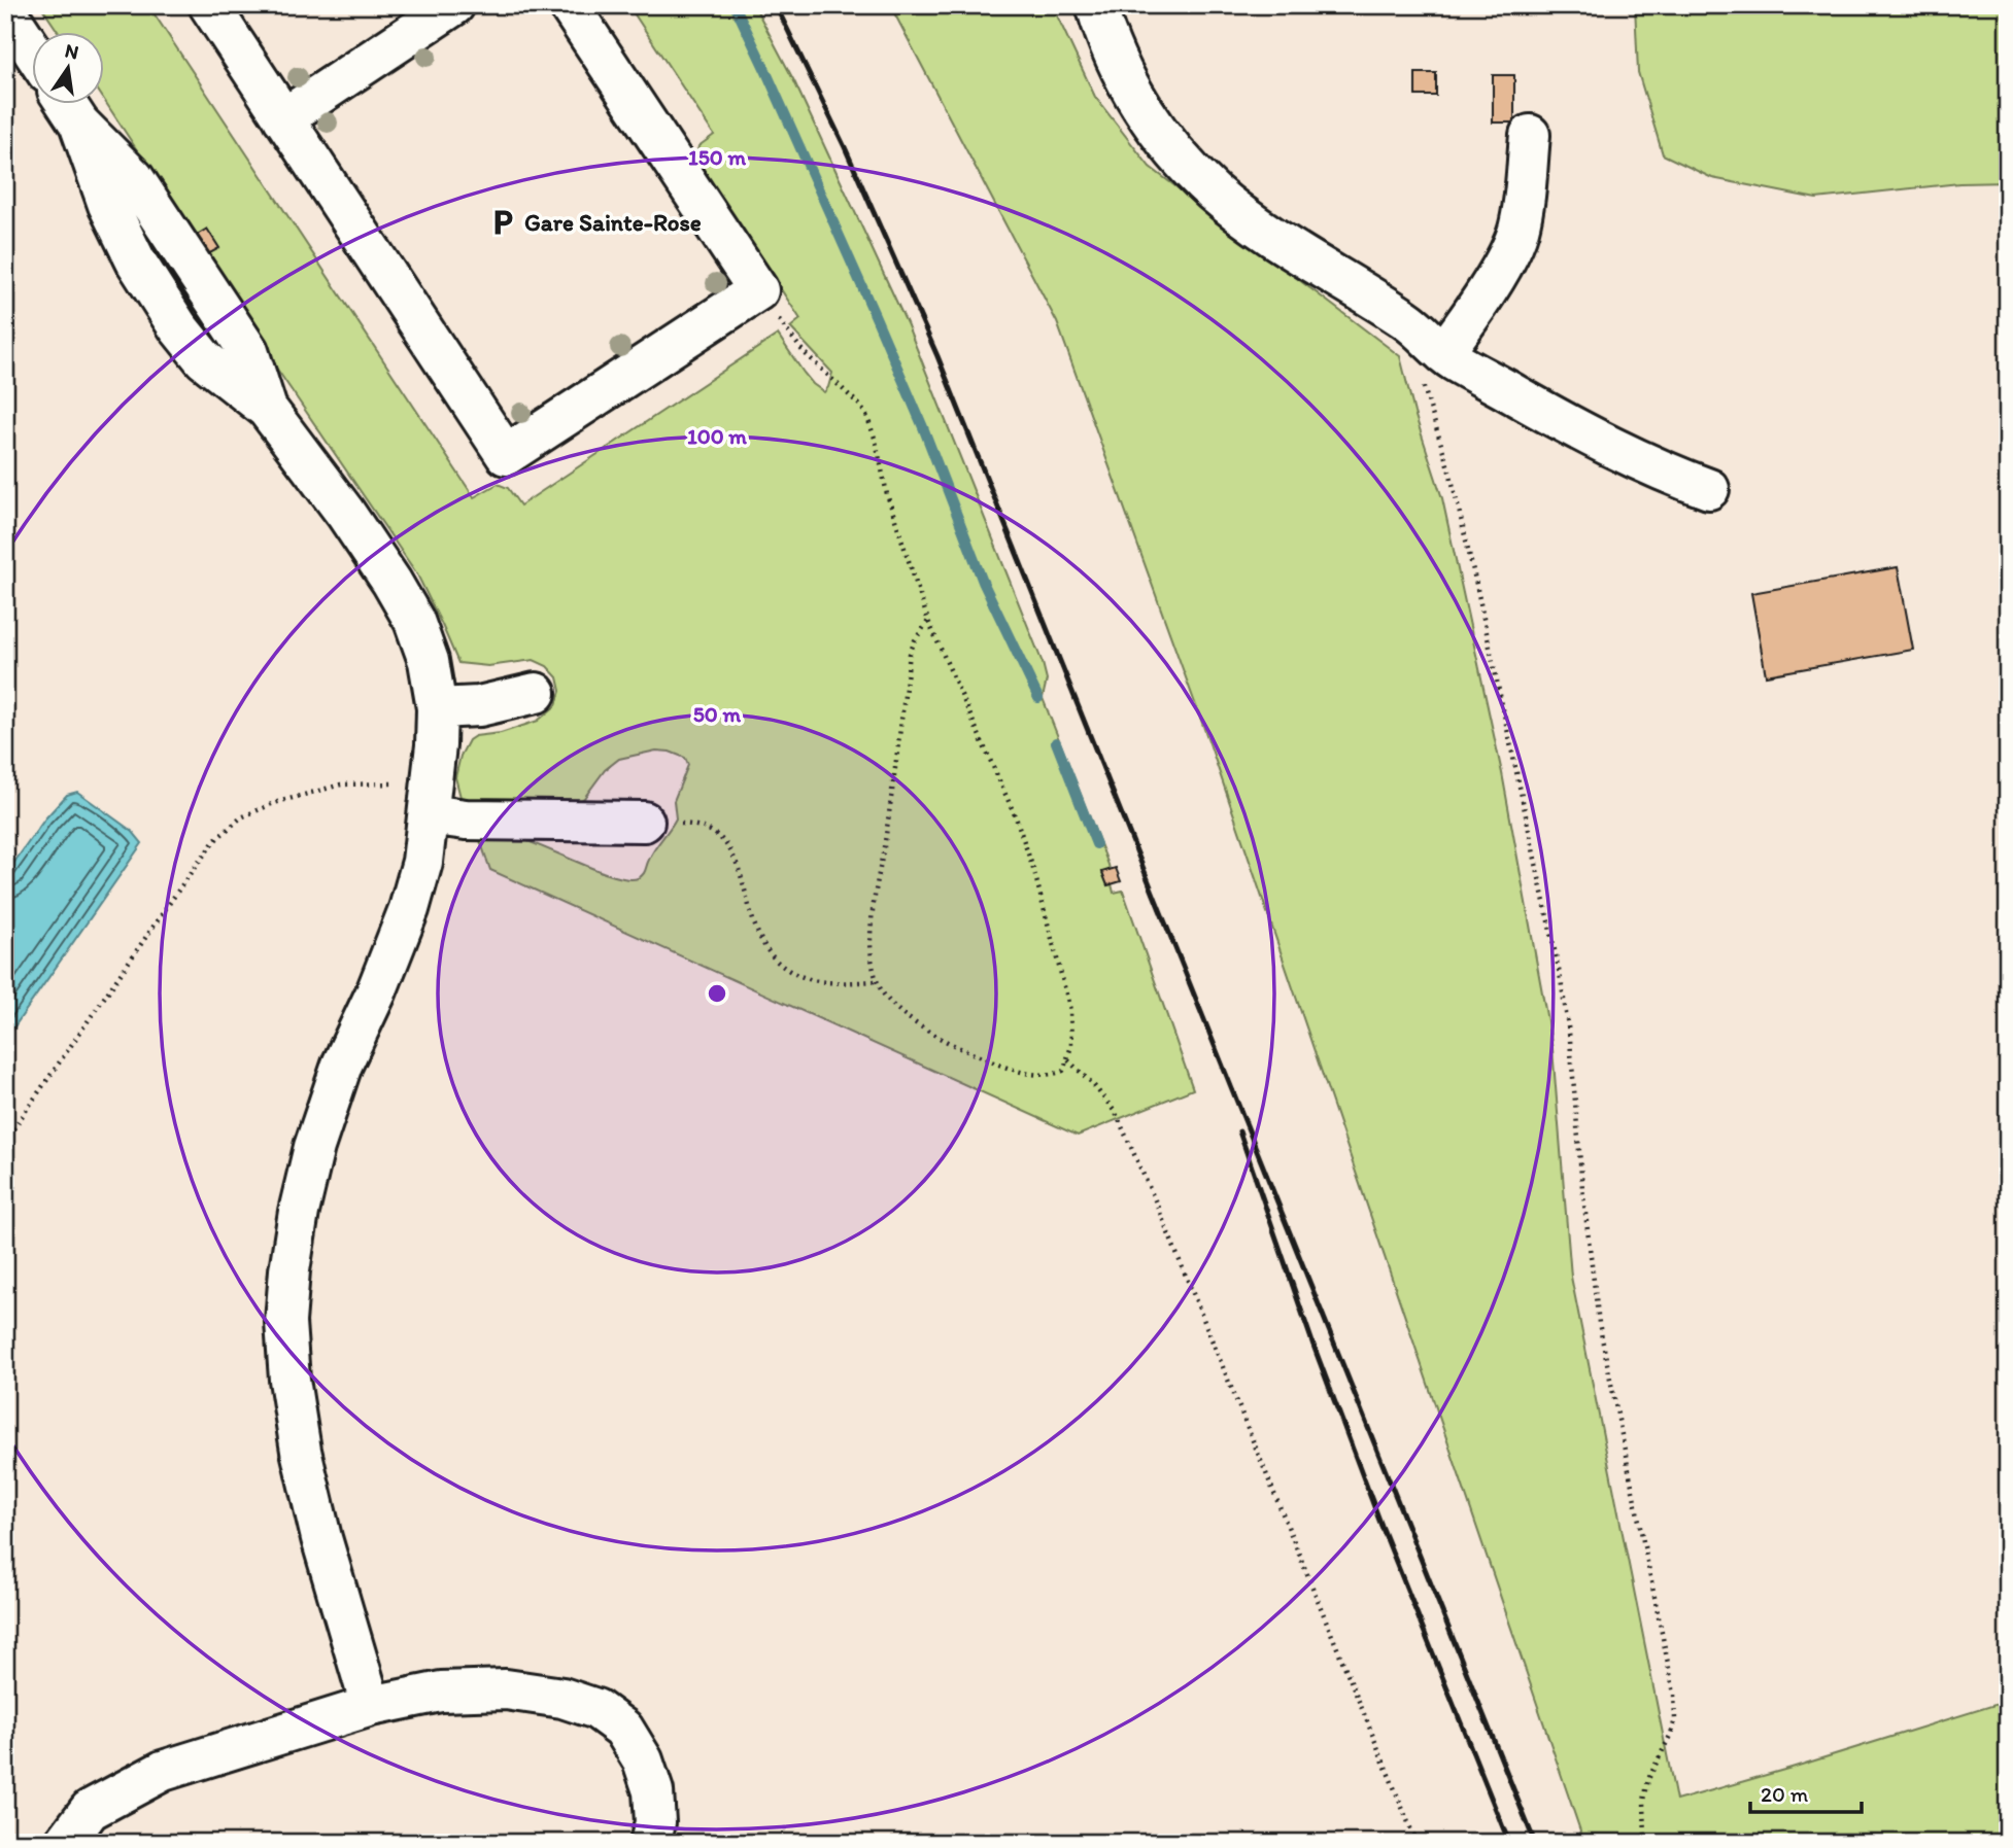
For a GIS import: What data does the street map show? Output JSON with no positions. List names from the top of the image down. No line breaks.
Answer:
{"places":{"parking":["Gare Sainte-Rose"]},"scale_bar":"20 m","north":"top","rings":["150 m","100 m","50 m"]}
